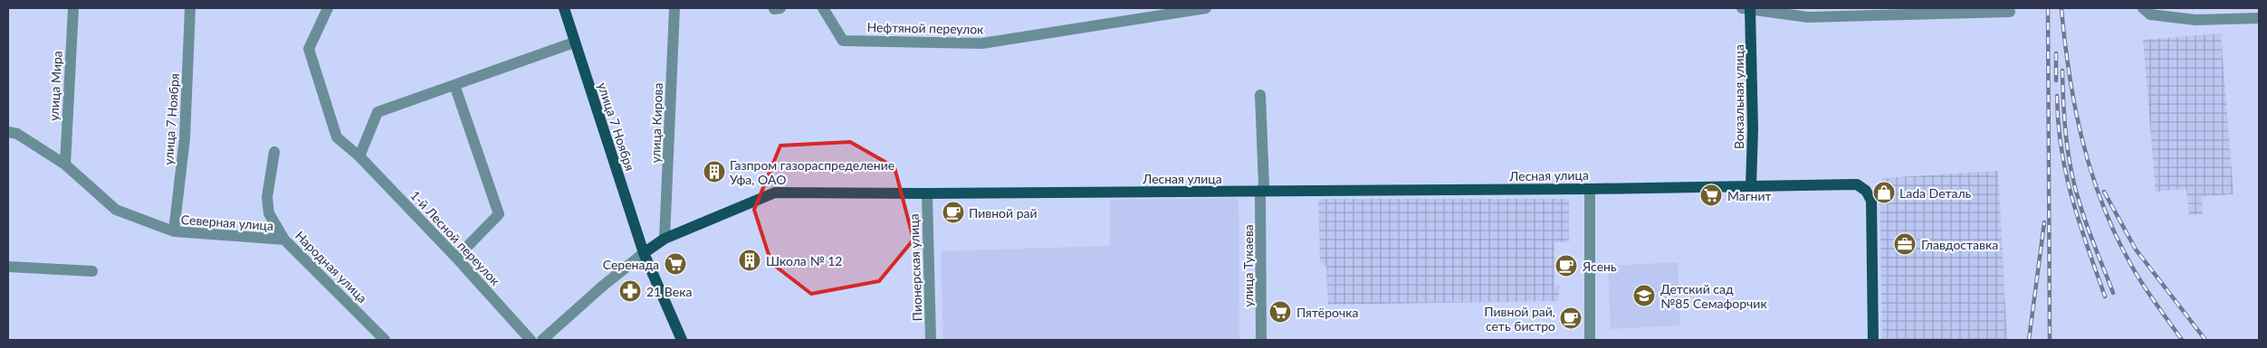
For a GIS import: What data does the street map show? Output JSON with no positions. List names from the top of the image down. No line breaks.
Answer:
{"streets":{"main road":["Вокзальная улица","улица 7 Ноября","Лесная улица"],"street":["Нефтяной переулок","улица Мира","улица Кирова","Северная улица","1-й Лесной переулок","улица Тукаева","Народная улица","Пионерская улица"]},"crossings":[["улица Мира","Северная улица"],["Вокзальная улица","Лесная улица"],["улица 7 Ноября","Лесная улица"],["улица 7 Ноября","Северная улица"],["улица Кирова","Лесная улица"],["Лесная улица","улица Тукаева"],["Лесная улица","Пионерская улица"],["Северная улица","Народная улица"]],"places":{"building":["Газпром газораспределение Уфа, ОАО","Школа № 12"],"shop":["Lada Dеталь"],"supermarket":["Магнит","Серенада","Пятёрочка"],"cafe":["Пивной рай","Ясень","Пивной рай, сеть бистро"],"office":["Главдоставка"],"pharmacy":["21 Века"],"school or university":["Детский сад №85 Семафорчик"]}}
